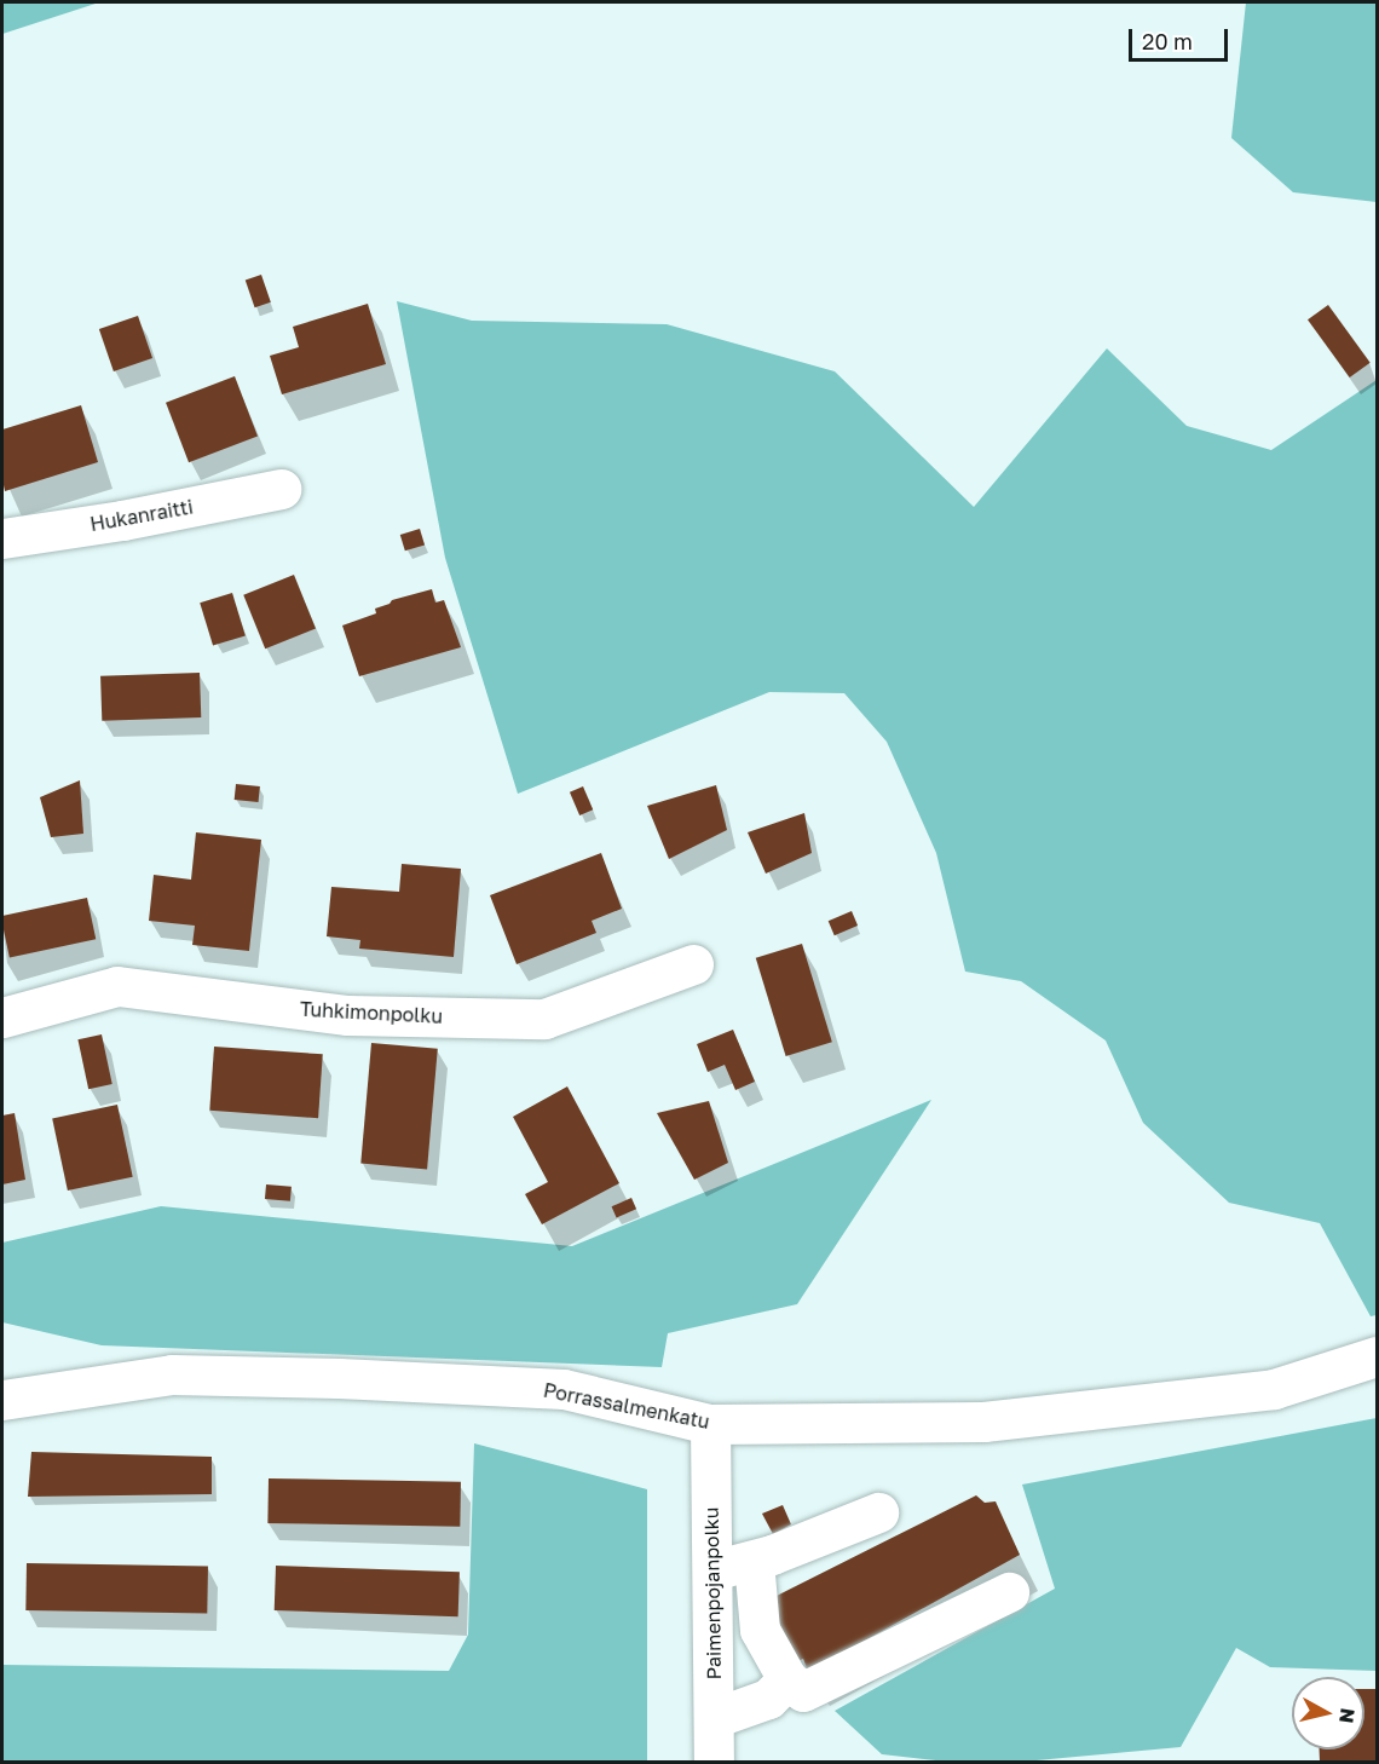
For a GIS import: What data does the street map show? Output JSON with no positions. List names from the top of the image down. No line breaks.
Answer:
{"streets":{"street":["Hukanraitti","Tuhkimonpolku","Porrassalmenkatu","Paimenpojanpolku"]},"crossings":[["Porrassalmenkatu","Paimenpojanpolku"]],"scale_bar":"20 m","north":"right"}
